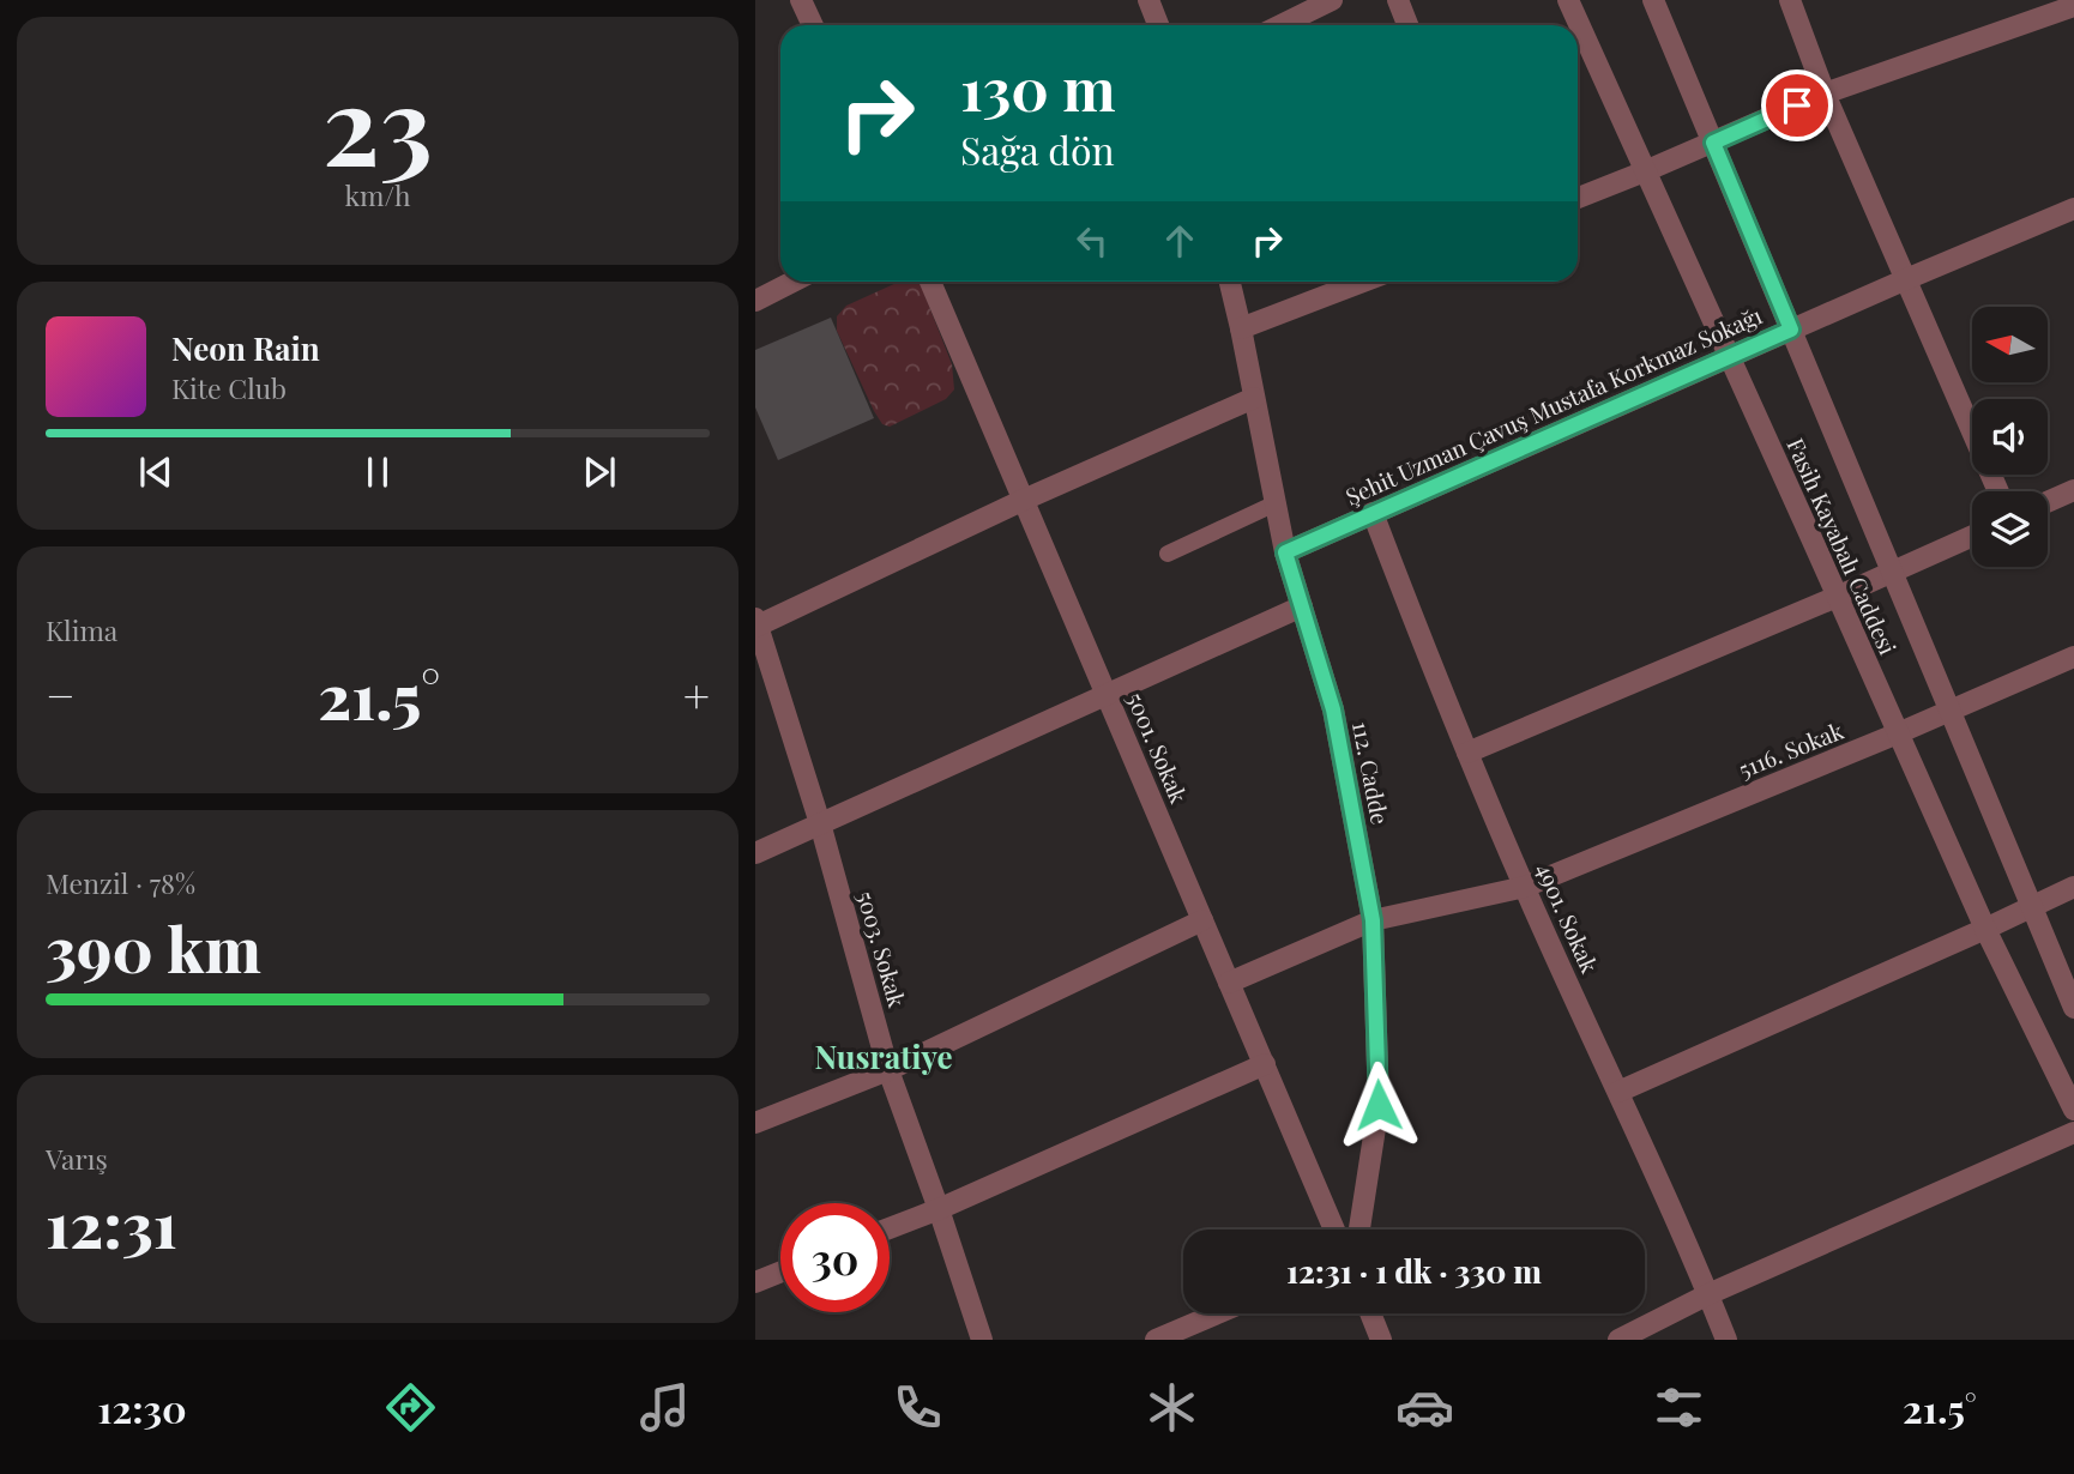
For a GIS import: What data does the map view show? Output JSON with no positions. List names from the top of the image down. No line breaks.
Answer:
{"streets":{"street":["Şehit Uzman Çavuş Mustafa Korkmaz Sokağı","Fasih Kayabalı Caddesi","5001. Sokak","5116. Sokak","112. Cadde","4901. Sokak","5003. Sokak"]},"crossings":[["Şehit Uzman Çavuş Mustafa Korkmaz Sokağı","Fasih Kayabalı Caddesi"],["Şehit Uzman Çavuş Mustafa Korkmaz Sokağı","112. Cadde"],["Şehit Uzman Çavuş Mustafa Korkmaz Sokağı","4901. Sokak"],["Fasih Kayabalı Caddesi","5116. Sokak"],["5001. Sokak","5116. Sokak"],["5116. Sokak","112. Cadde"],["5116. Sokak","4901. Sokak"]],"districts":["Nusratiye"],"north":"left","page":{"tile":[["23","km/h"],"Klima",["Menzil · 78%","390 km"],["Varış","12:31"]],"turn":["130 m","Sağa dön"],"song":["Neon Rain","Kite Club"],"heat":["−","21.5°","+"],"limit":"30","trip":"12:31 · 1 dk · 330 m","tabs":["12:30","21.5°"]}}
